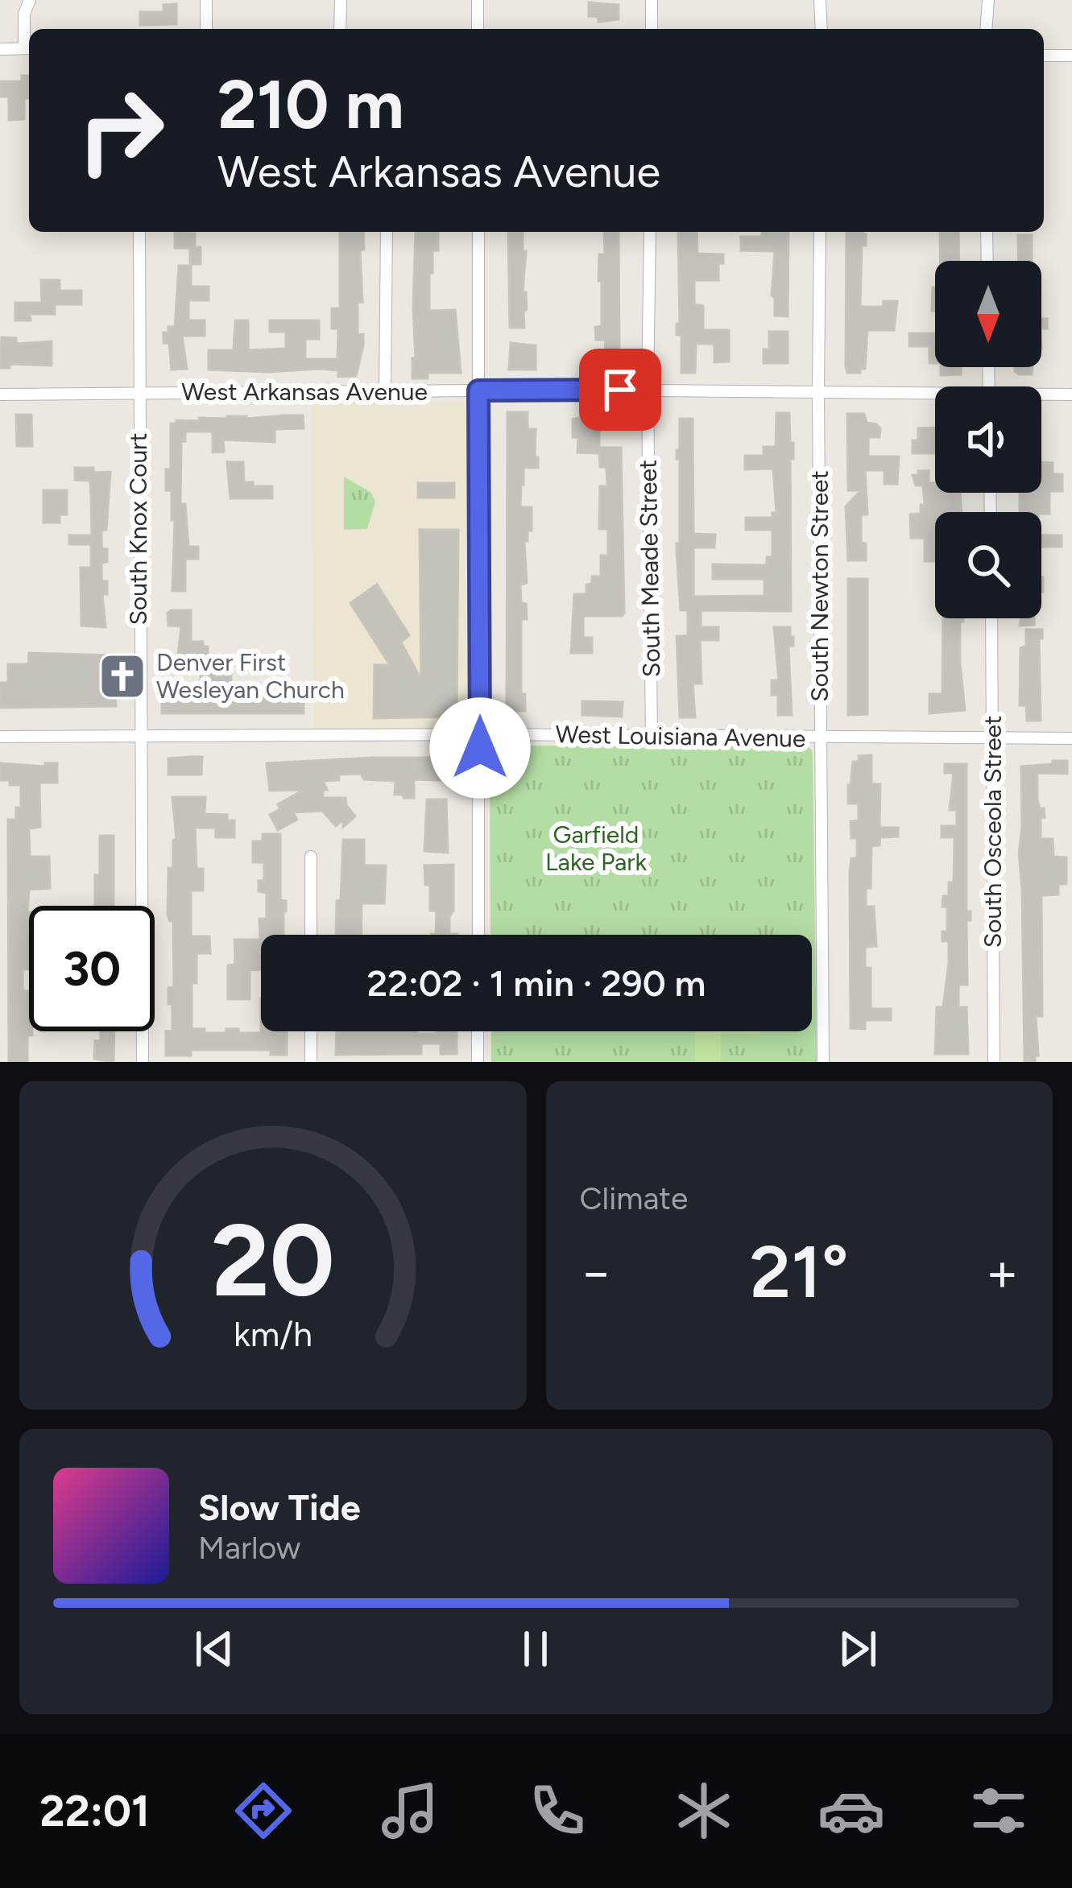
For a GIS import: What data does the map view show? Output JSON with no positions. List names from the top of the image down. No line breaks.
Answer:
{"streets":{"street":["West Arkansas Avenue","South Knox Court","South Meade Street","South Newton Street","West Louisiana Avenue","South Osceola Street"]},"crossings":[["West Arkansas Avenue","South Knox Court"],["West Arkansas Avenue","South Meade Street"],["West Arkansas Avenue","South Newton Street"],["South Knox Court","West Louisiana Avenue"],["South Meade Street","West Louisiana Avenue"],["South Newton Street","West Louisiana Avenue"],["West Louisiana Avenue","South Osceola Street"]],"parks":["Garfield Lake Park"],"places":{"church":["Denver First Wesleyan Church"]},"north":"bottom","page":{"turn":["210 m","West Arkansas Avenue"],"limit":"30","trip":"22:02 · 1 min · 290 m","tile":"Climate","heat":["−","21°","+"],"song":["Slow Tide","Marlow"],"tabs":"22:01","gauge":["20","km/h"]}}
